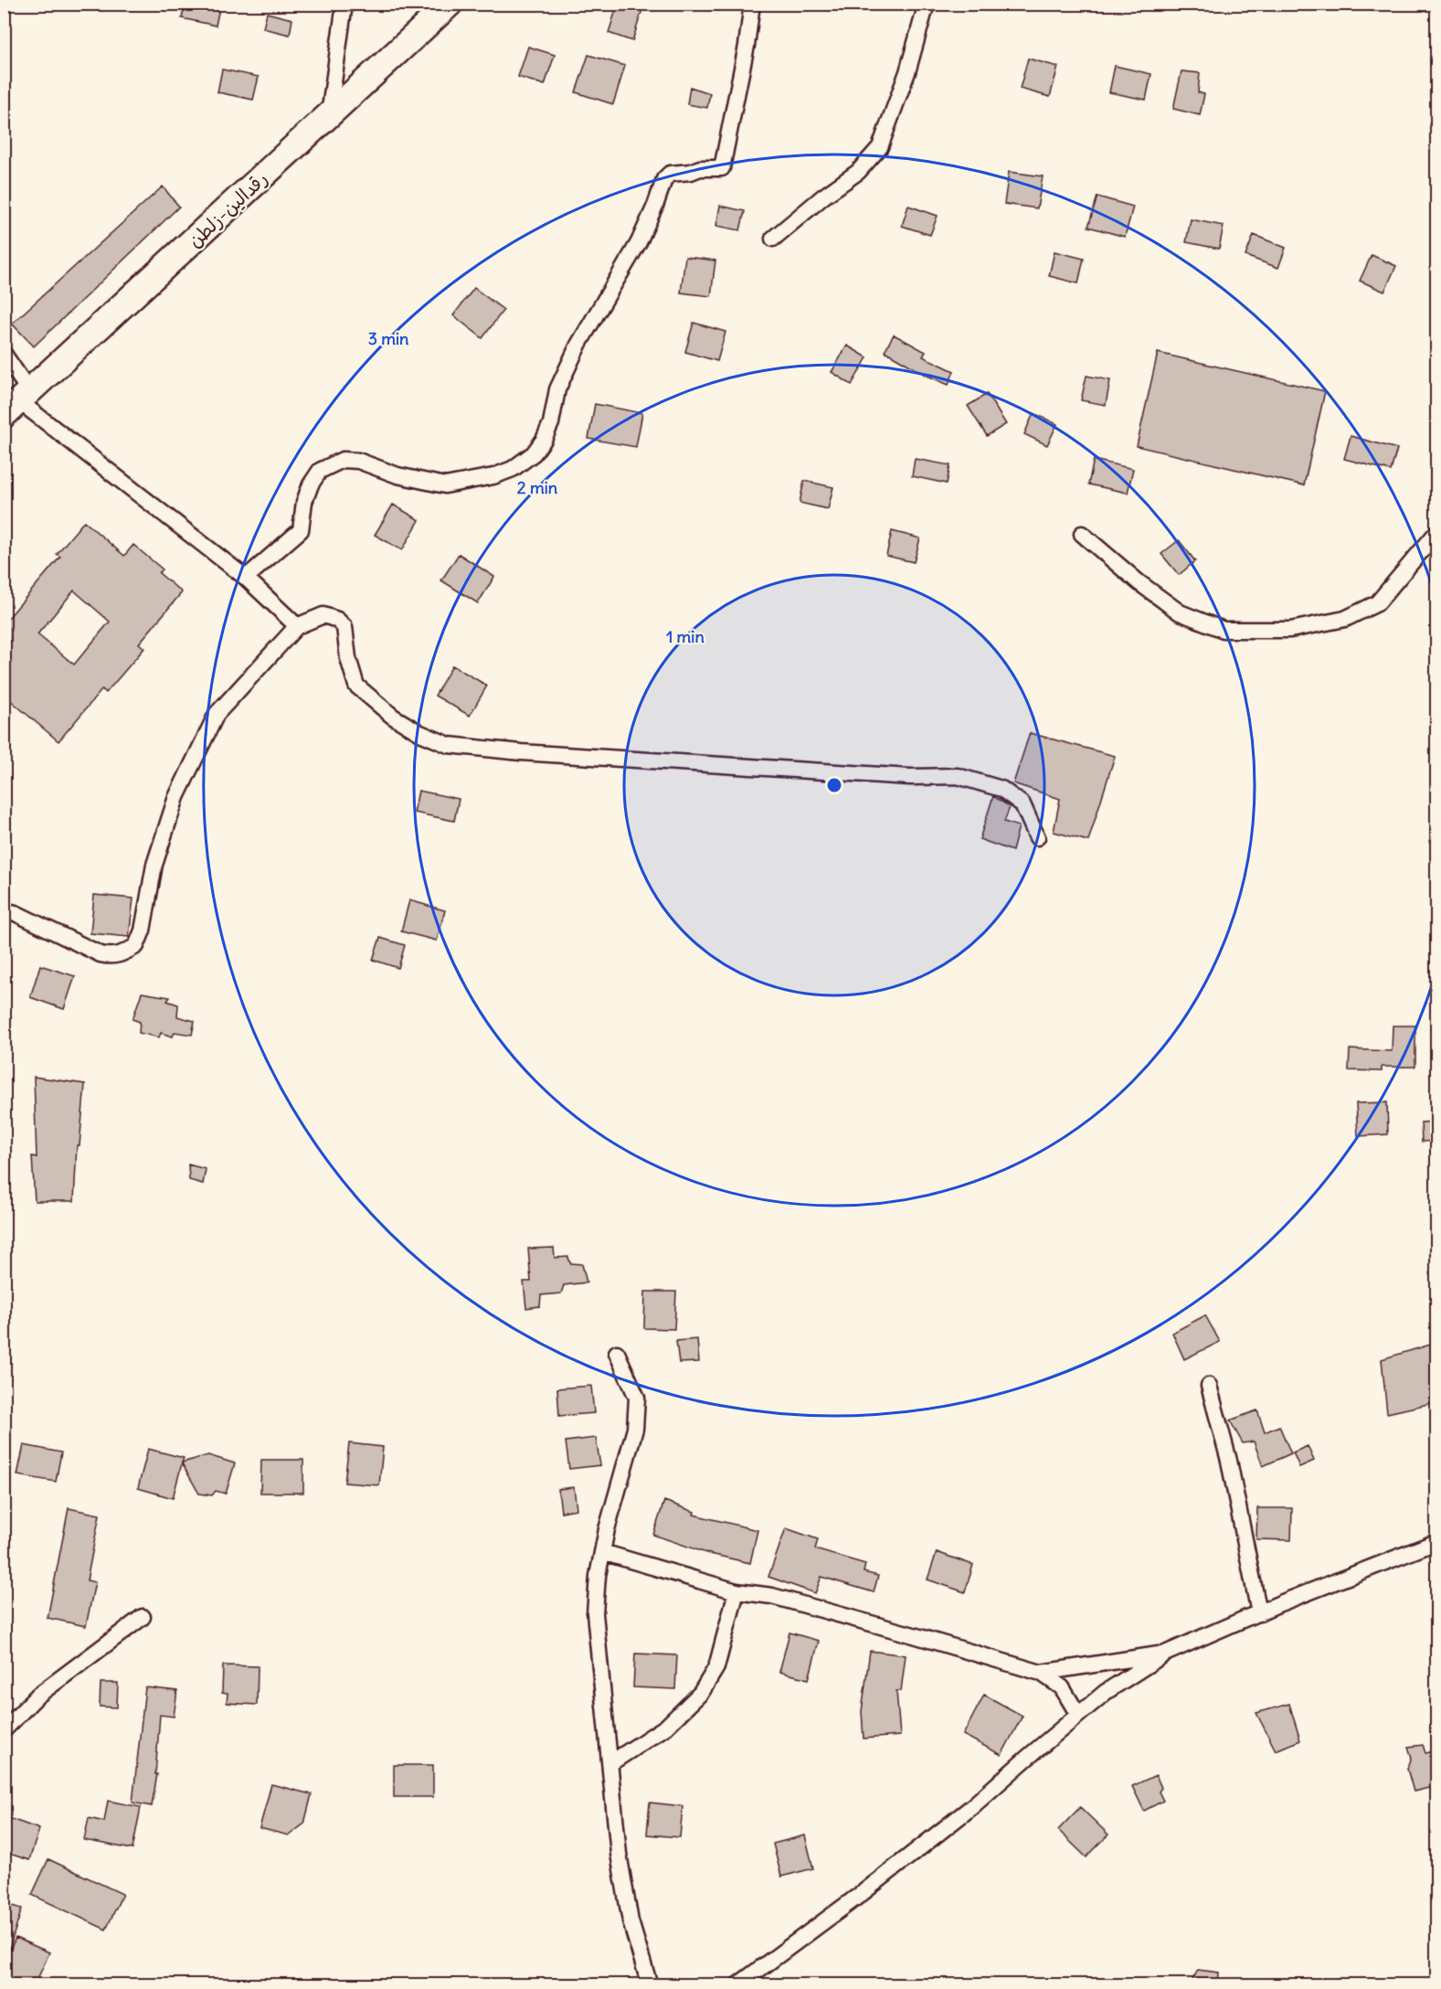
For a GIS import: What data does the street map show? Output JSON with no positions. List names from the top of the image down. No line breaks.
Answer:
{"streets":{"main road":["رقدالين-زلطن"]},"rings":["3 min","2 min","1 min"]}
